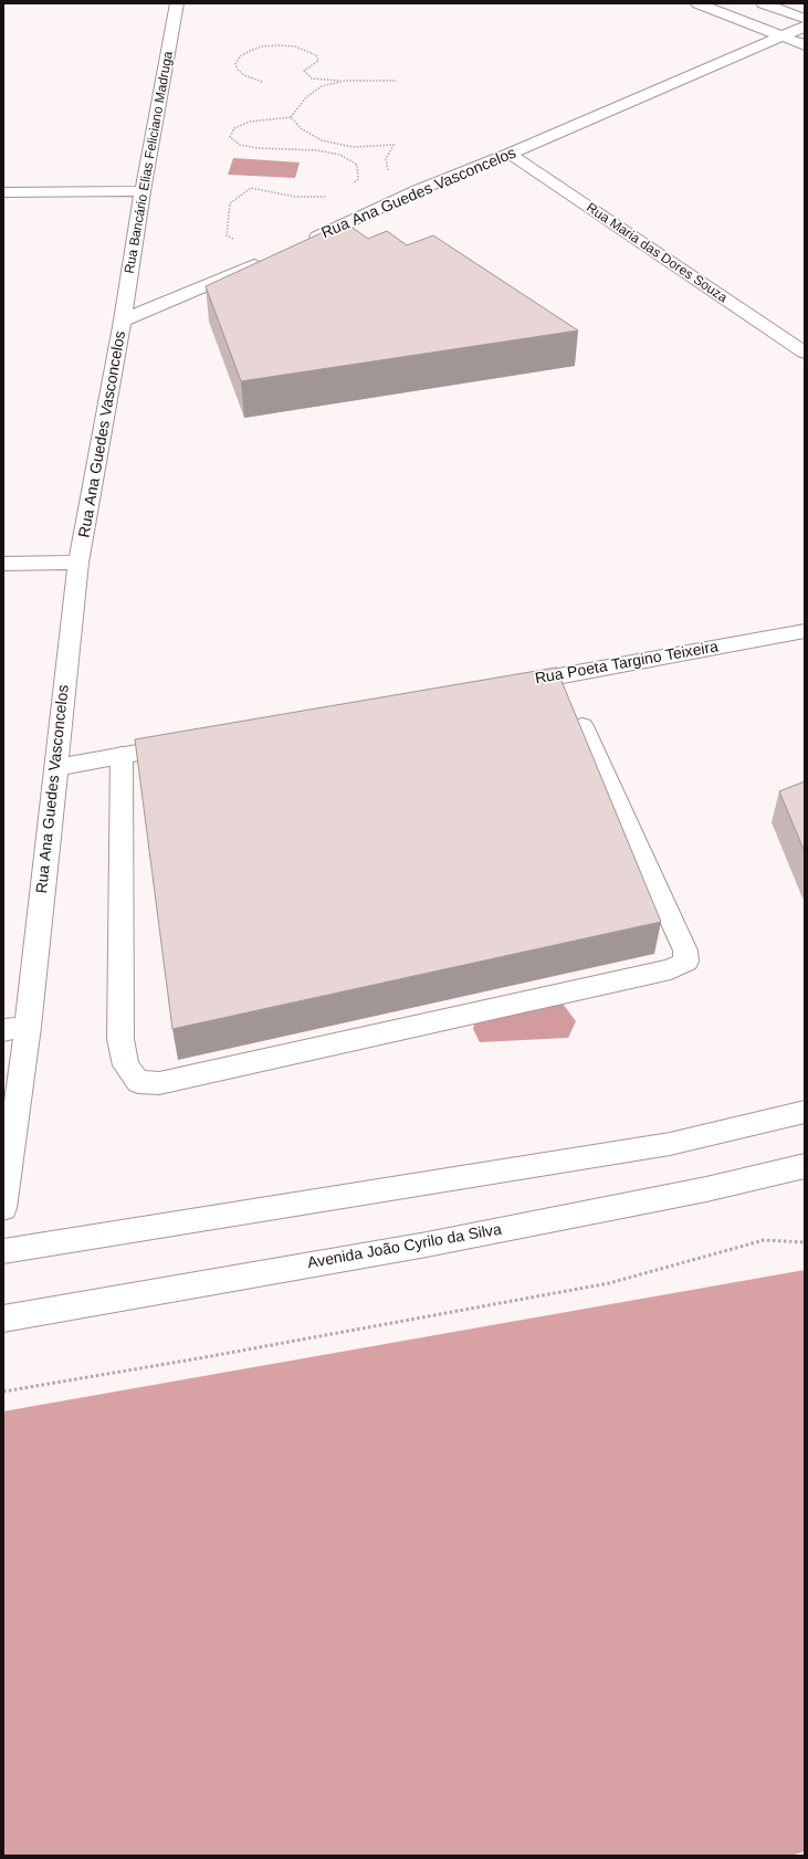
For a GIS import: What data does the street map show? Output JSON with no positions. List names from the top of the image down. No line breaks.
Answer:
{"streets":{"street":["Rua Bancário Elias Feliciano Madruga","Rua Ana Guedes Vasconcelos","Rua Maria das Dores Souza","Rua Poeta Targino Teixeira","Avenida João Cyrilo da Silva"]},"crossings":[["Rua Bancário Elias Feliciano Madruga","Rua Ana Guedes Vasconcelos"],["Rua Ana Guedes Vasconcelos","Rua Maria das Dores Souza"]]}
